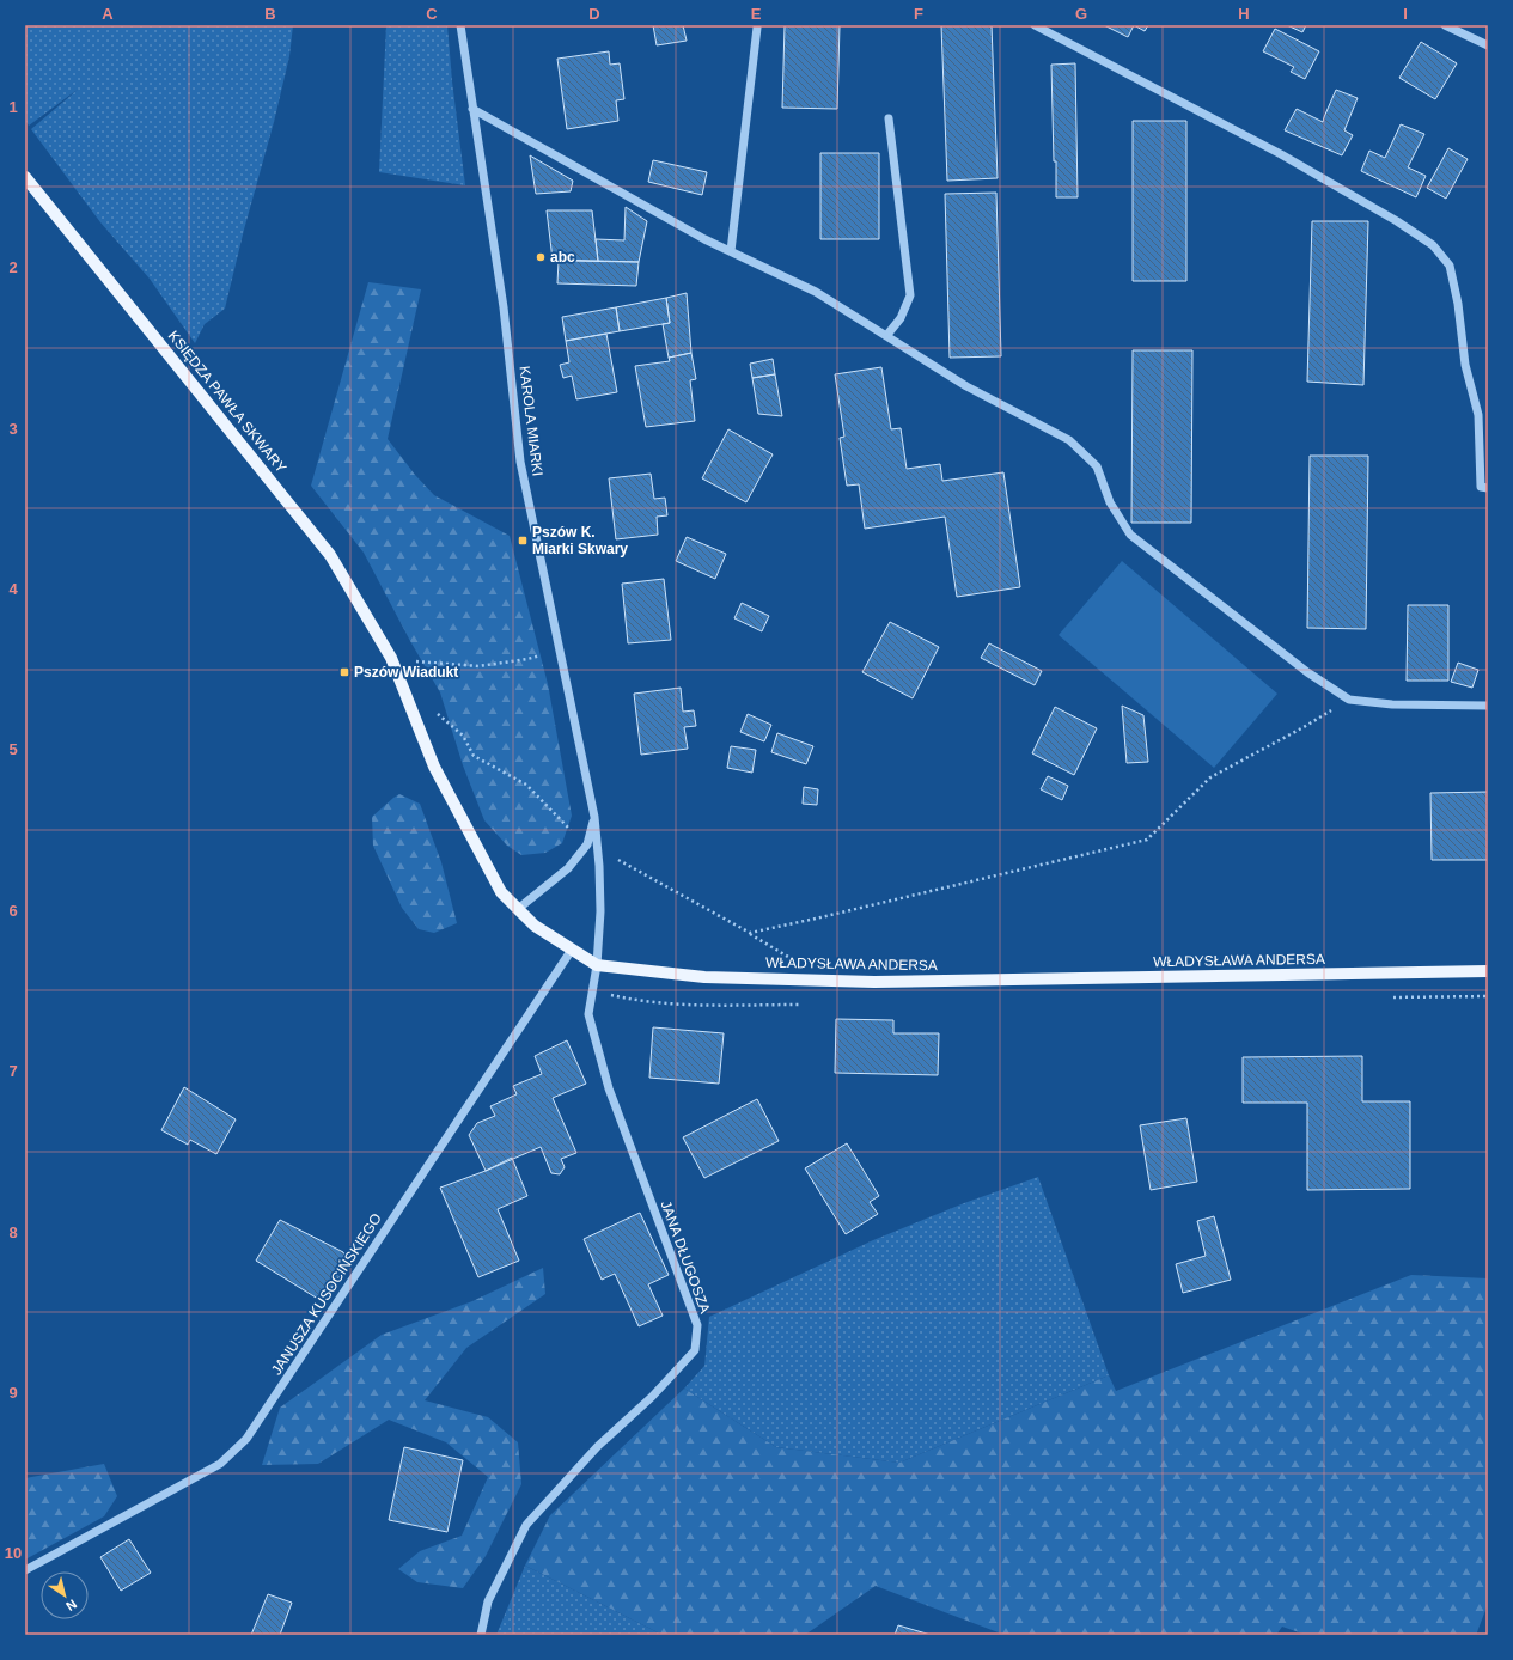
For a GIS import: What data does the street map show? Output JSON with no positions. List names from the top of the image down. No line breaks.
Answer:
{"streets":{"main road":["KSIĘDZA PAWŁA SKWARY","WŁADYSŁAWA ANDERSA"],"street":["KAROLA MIARKI","JANA DŁUGOSZA","JANUSZA KUSOCIŃSKIEGO"]},"crossings":[["KSIĘDZA PAWŁA SKWARY","WŁADYSŁAWA ANDERSA"],["KAROLA MIARKI","WŁADYSŁAWA ANDERSA"],["KAROLA MIARKI","JANA DŁUGOSZA"],["WŁADYSŁAWA ANDERSA","JANA DŁUGOSZA"],["WŁADYSŁAWA ANDERSA","JANUSZA KUSOCIŃSKIEGO"]],"places":{"other":["abc"],"transit":["Pszów K. Miarki Skwary","Pszów Wiadukt"]},"north":"bottom right","grid":{"columns":["A","B","C","D","E","F","G","H","I"],"rows":["1","2","3","4","5","6","7","8","9","10"]}}
